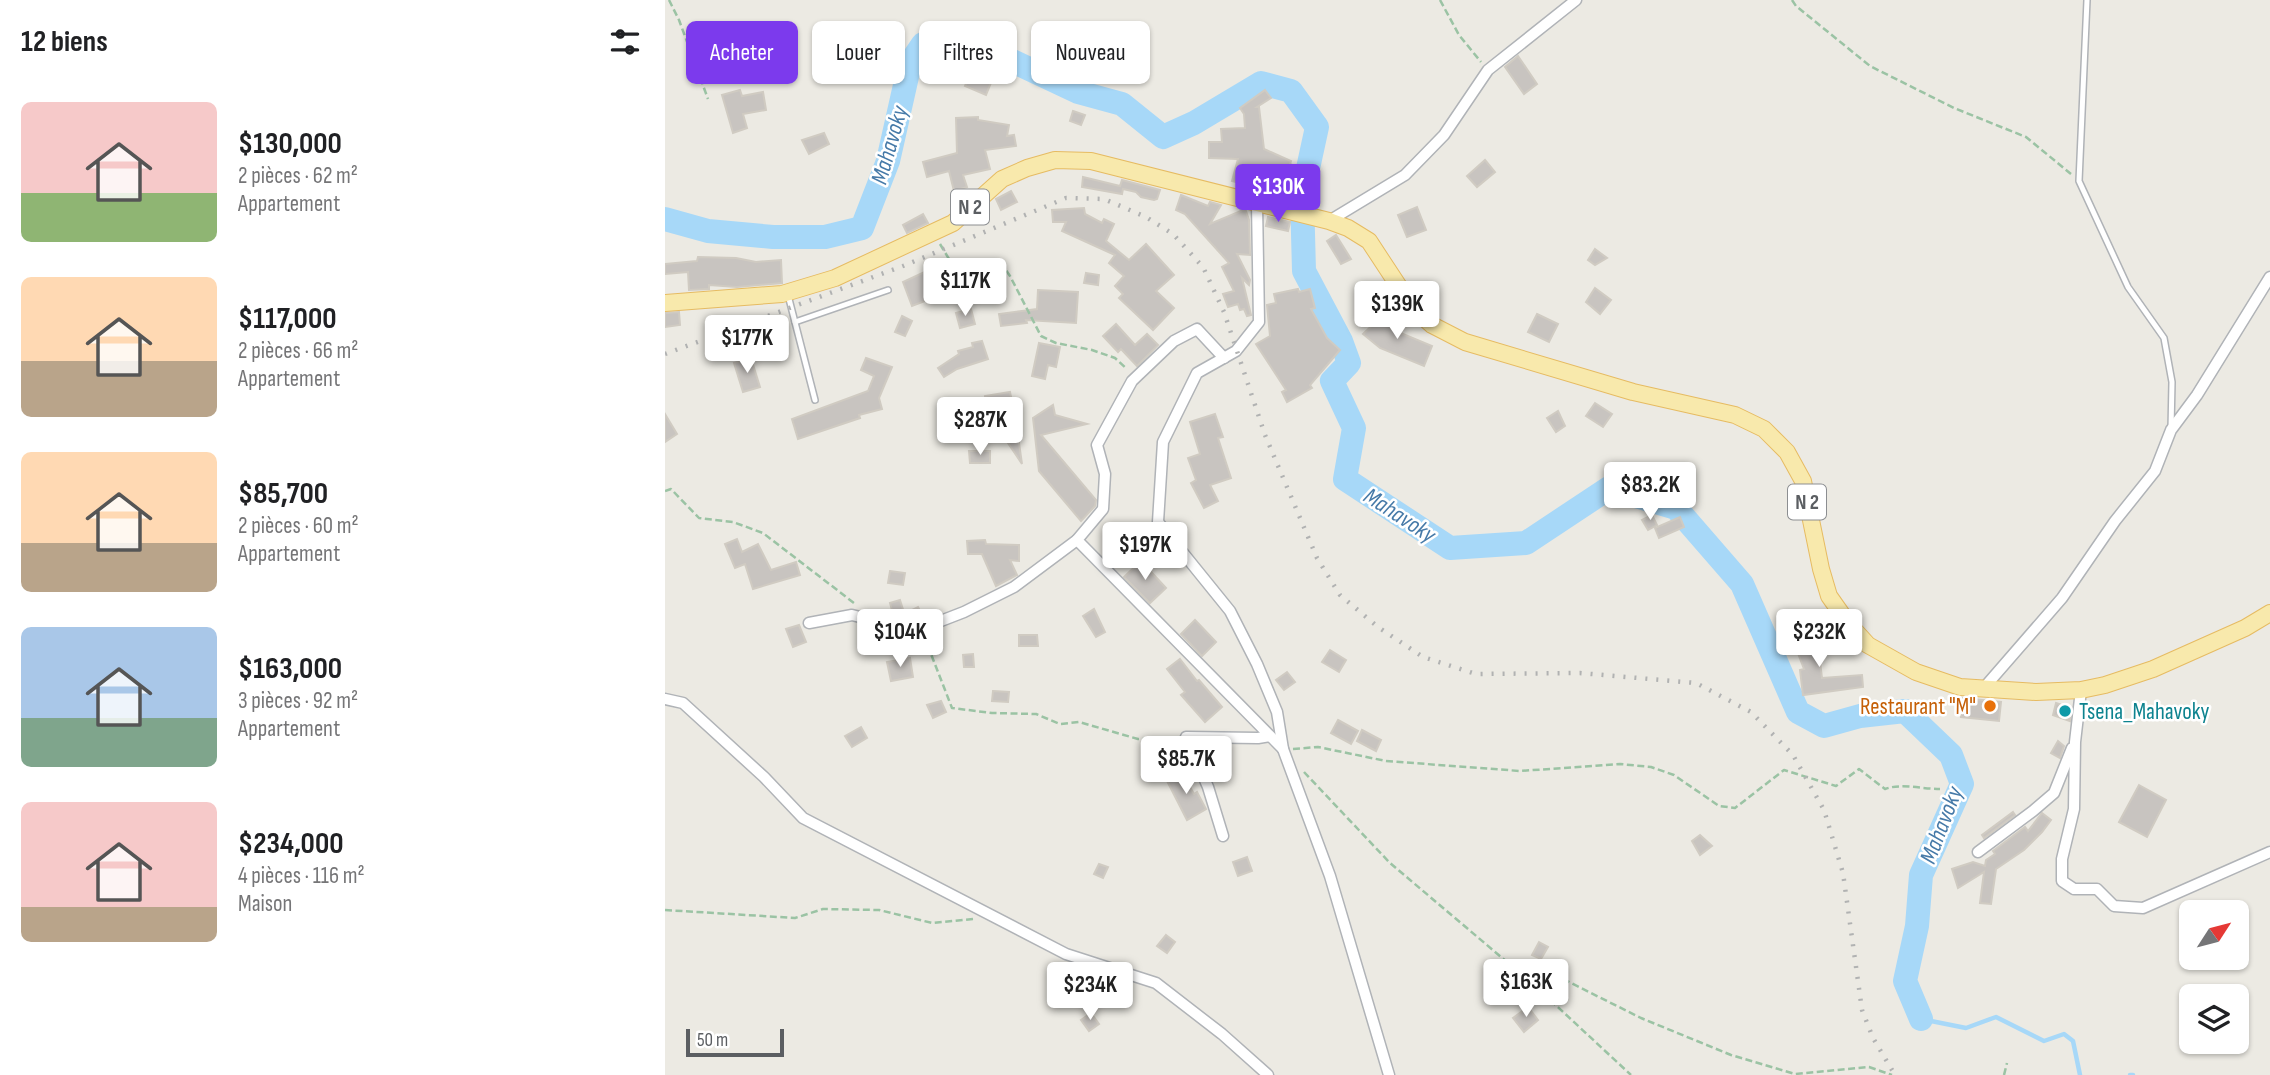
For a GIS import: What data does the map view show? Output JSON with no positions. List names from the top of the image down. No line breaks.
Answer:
{"streets":{"main road":["N 2"]},"water":["Mahavoky"],"places":["Restaurant \"M\"","Tsena_Mahavoky"],"scale_bar":"50 m","north":"top right","page":{"heading":"12 biens","chip":["Acheter","Louer","Filtres","Nouveau"],"list":[{"name":"$130,000","note":"2 pièces · 62 m² · Appartement"},{"name":"$117,000","note":"2 pièces · 66 m² · Appartement"},{"name":"$85,700","note":"2 pièces · 60 m² · Appartement"},{"name":"$163,000","note":"3 pièces · 92 m² · Appartement"},{"name":"$234,000","note":"4 pièces · 116 m² · Maison"}],"price":["$130K","$117K","$139K","$177K","$287K","$83.2K","$197K","$104K","$232K","$85.7K","$163K","$234K"],"scale":"50 m"}}
